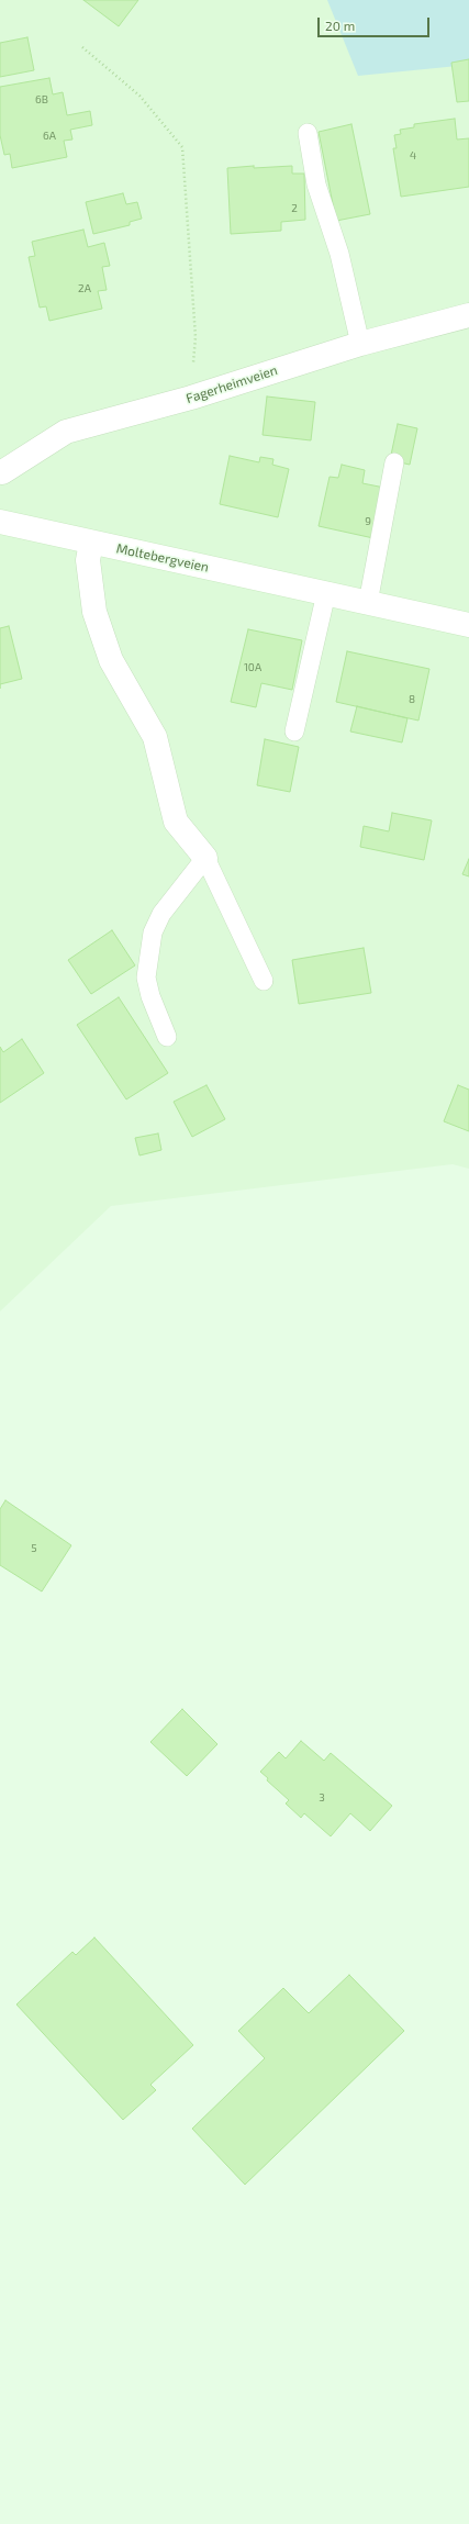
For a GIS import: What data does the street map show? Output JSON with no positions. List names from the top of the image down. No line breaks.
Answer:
{"streets":{"street":["Fagerheimveien","Moltebergveien"]},"house_numbers":["6B","6A","4","2","2A","9","10A","8","5","3"],"scale_bar":"20 m"}
